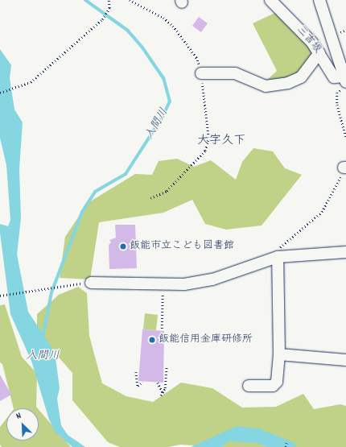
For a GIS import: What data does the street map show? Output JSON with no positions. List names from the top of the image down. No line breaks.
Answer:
{"streets":{"street":["三吉坂"]},"districts":["大字久下"],"water":["入間川"],"places":["飯能市立こども図書館","飯能信用金庫研修所"],"north":"top left"}
